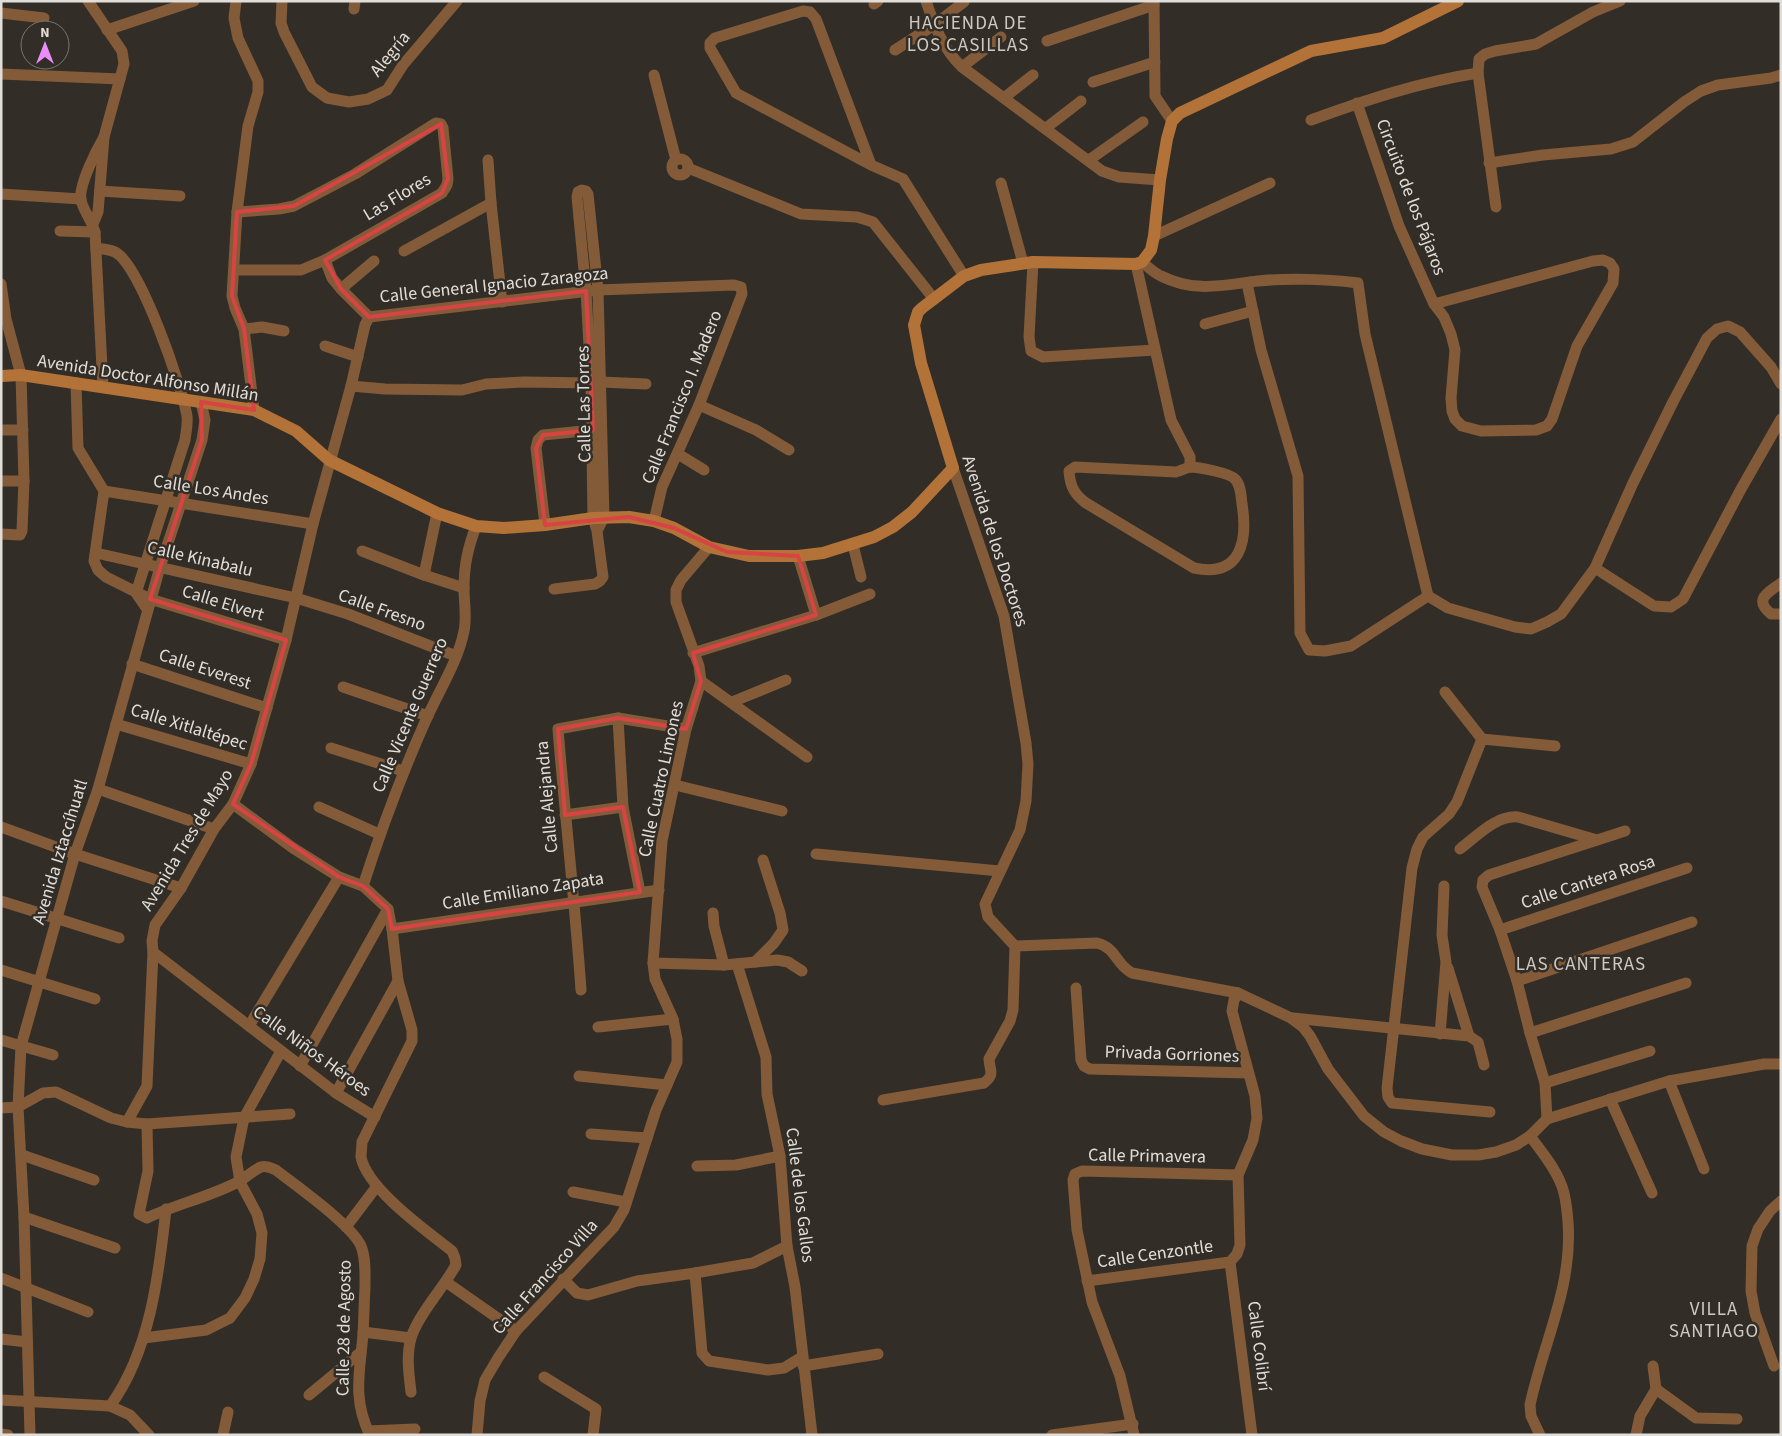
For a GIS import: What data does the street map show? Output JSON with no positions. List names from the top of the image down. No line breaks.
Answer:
{"streets":{"main road":["Avenida Doctor Alfonso Millán","Avenida de los Doctores"],"street":["Alegría","Las Flores","Circuito de los Pájaros","Calle General Ignacio Zaragoza","Calle Francisco I. Madero","Calle Las Torres","Calle Los Andes","Calle Kinabalu","Calle Elvert","Calle Fresno","Calle Everest","Calle Vicente Guerrero","Calle Xitlaltépec","Calle Cuatro Limones","Calle Alejandra","Avenida Tres de Mayo","Avenida Iztaccíhuatl","Calle Cantera Rosa","Calle Emiliano Zapata","Calle Niños Héroes","Privada Gorriones","Calle Primavera","Calle de los Gallos","Calle Cenzontle","Calle Francisco Villa","Calle 28 de Agosto","Calle Colibrí"]},"crossings":[["Calle General Ignacio Zaragoza","Avenida Doctor Alfonso Millán"],["Calle General Ignacio Zaragoza","Calle Francisco I. Madero"],["Calle General Ignacio Zaragoza","Calle Las Torres"],["Calle General Ignacio Zaragoza","Avenida Tres de Mayo"],["Avenida Doctor Alfonso Millán","Calle Francisco I. Madero"],["Avenida Doctor Alfonso Millán","Calle Las Torres"],["Avenida Doctor Alfonso Millán","Avenida de los Doctores"],["Avenida Doctor Alfonso Millán","Calle Vicente Guerrero"],["Avenida Doctor Alfonso Millán","Calle Cuatro Limones"],["Avenida Doctor Alfonso Millán","Avenida Tres de Mayo"],["Avenida Doctor Alfonso Millán","Avenida Iztaccíhuatl"],["Calle Los Andes","Avenida Tres de Mayo"],["Calle Los Andes","Avenida Iztaccíhuatl"],["Calle Kinabalu","Calle Elvert"],["Calle Kinabalu","Calle Fresno"],["Calle Kinabalu","Avenida Tres de Mayo"],["Calle Kinabalu","Avenida Iztaccíhuatl"],["Calle Elvert","Avenida Tres de Mayo"],["Calle Elvert","Avenida Iztaccíhuatl"],["Calle Fresno","Calle Vicente Guerrero"],["Calle Fresno","Avenida Tres de Mayo"],["Calle Everest","Avenida Tres de Mayo"],["Calle Everest","Avenida Iztaccíhuatl"],["Calle Xitlaltépec","Avenida Tres de Mayo"],["Calle Xitlaltépec","Avenida Iztaccíhuatl"],["Calle Cuatro Limones","Calle Alejandra"],["Calle Cuatro Limones","Calle Emiliano Zapata"],["Calle Cuatro Limones","Calle Francisco Villa"],["Calle Alejandra","Calle Emiliano Zapata"],["Avenida Tres de Mayo","Calle Niños Héroes"],["Privada Gorriones","Calle Cenzontle"],["Calle Primavera","Calle Cenzontle"],["Calle Cenzontle","Calle Colibrí"]],"districts":["HACIENDA DE LOS CASILLAS","LAS CANTERAS","VILLA SANTIAGO"],"north":"top"}
